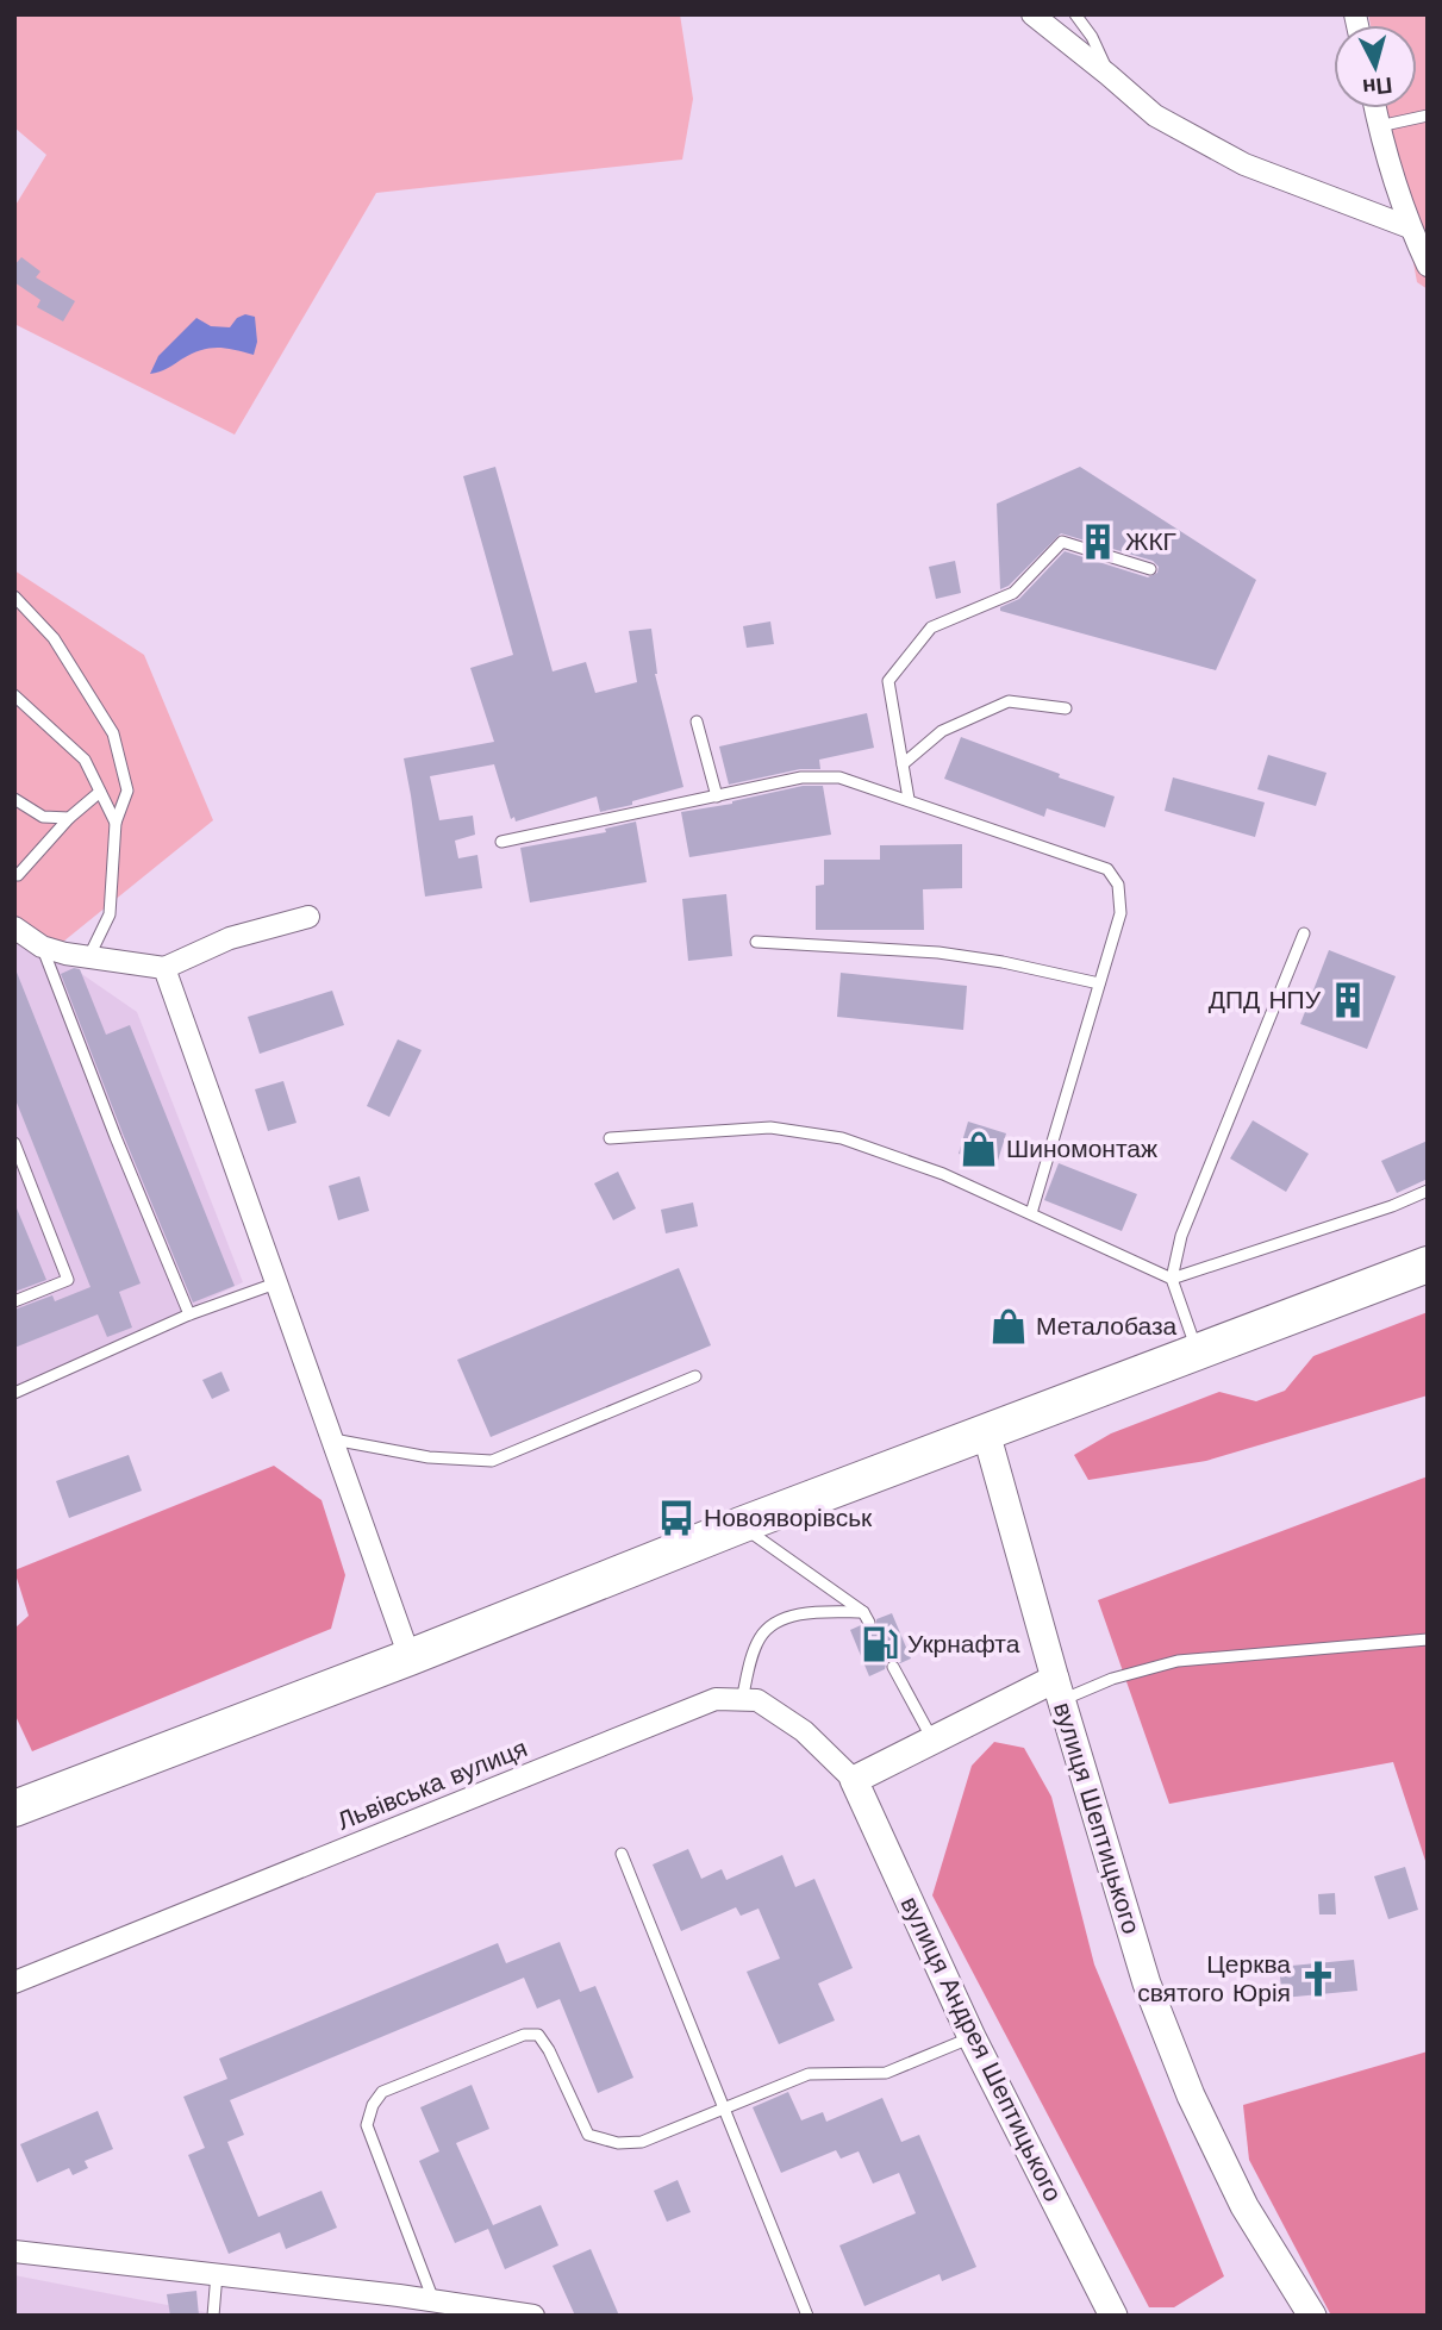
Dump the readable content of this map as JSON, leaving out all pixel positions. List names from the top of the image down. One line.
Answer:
{"streets":{"street":["Львівська вулиця","вулиця Шептицького","вулиця Андрея Шептицького"]},"crossings":[["Львівська вулиця","вулиця Андрея Шептицького"]],"places":{"building":["ЖКГ","ДПД НПУ"],"shop":["Шиномонтаж","Металобаза"],"bus stop":["Новояворівськ"],"fuel station":["Укрнафта"],"church":["Церква святого Юрія"]},"north":"bottom"}
